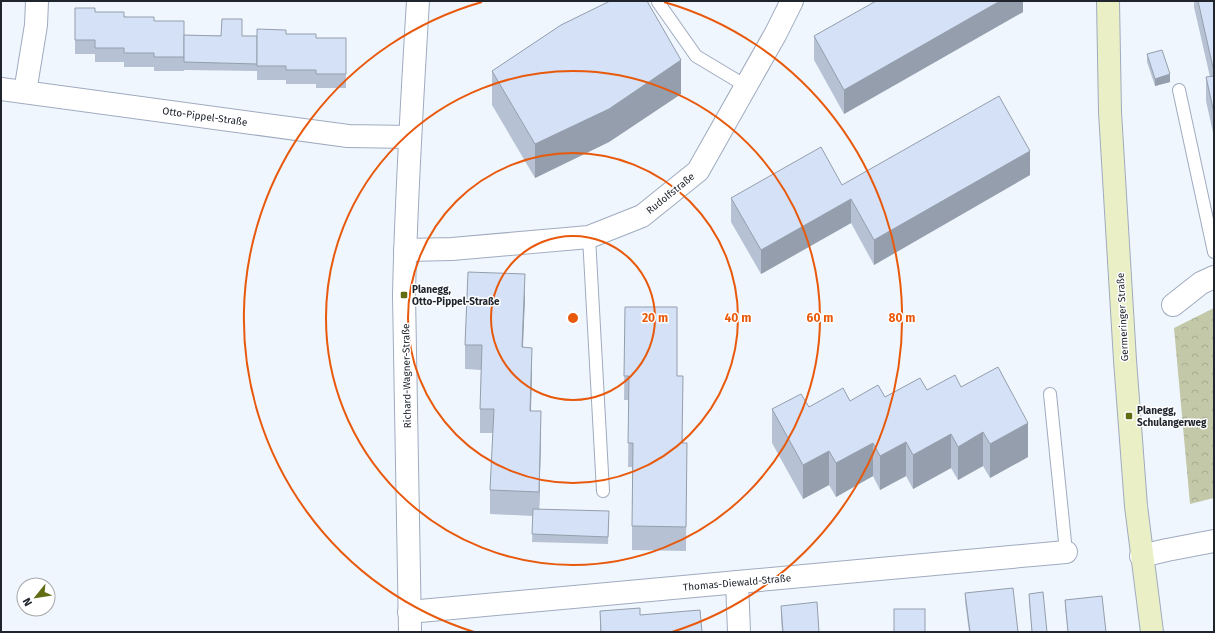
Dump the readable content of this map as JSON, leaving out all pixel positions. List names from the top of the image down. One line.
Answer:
{"streets":{"main road":["Germeringer Straße"],"street":["Otto-Pippel-Straße","Rudolfstraße","Richard-Wagner-Straße","Thomas-Diewald-Straße"]},"crossings":[["Otto-Pippel-Straße","Richard-Wagner-Straße"],["Rudolfstraße","Richard-Wagner-Straße"],["Richard-Wagner-Straße","Thomas-Diewald-Straße"]],"places":{"transit":["Planegg, Otto-Pippel-Straße","Planegg, Schulangerweg"]},"north":"bottom left","rings":["20 m","40 m","60 m","80 m"]}
